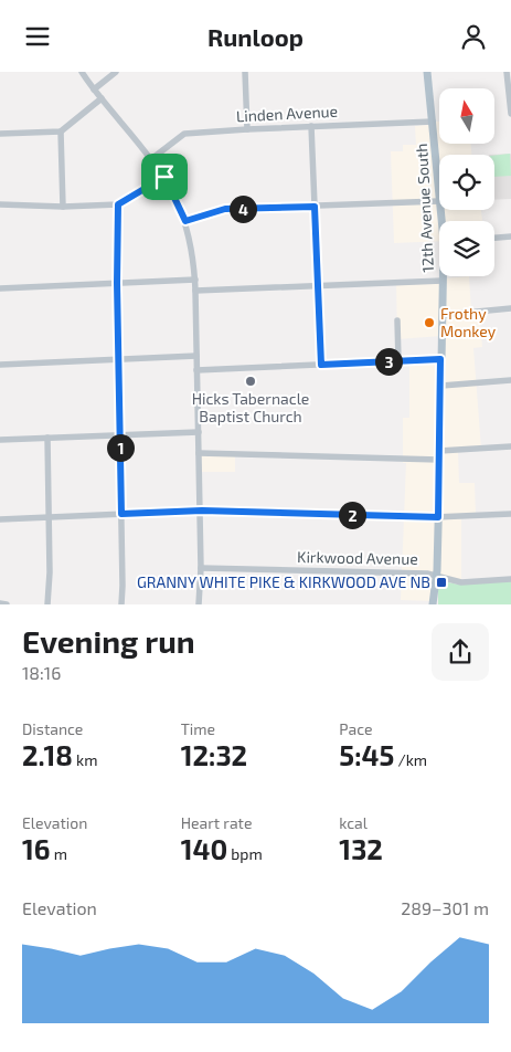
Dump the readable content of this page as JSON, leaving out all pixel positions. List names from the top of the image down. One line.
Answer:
{"streets":{"main road":["12th Avenue South"],"street":["Linden Avenue","Kirkwood Avenue"]},"crossings":[["Linden Avenue","12th Avenue South"],["12th Avenue South","Kirkwood Avenue"]],"places":{"other":["Frothy Monkey","Hicks Tabernacle Baptist Church"],"transit":["GRANNY WHITE PIKE & KIRKWOOD AVE NB"]},"north":"top","page":{"header":"Runloop","pins":["4","3","1","2"],"heading":["Evening run","18:16"],"stats":[["Distance","2.18 km"],["Time","12:32"],["Pace","5:45 /km"],["Elevation","16 m"],["Heart rate","140 bpm"],["kcal","132"]],"chart":["Elevation","289–301 m"]}}
